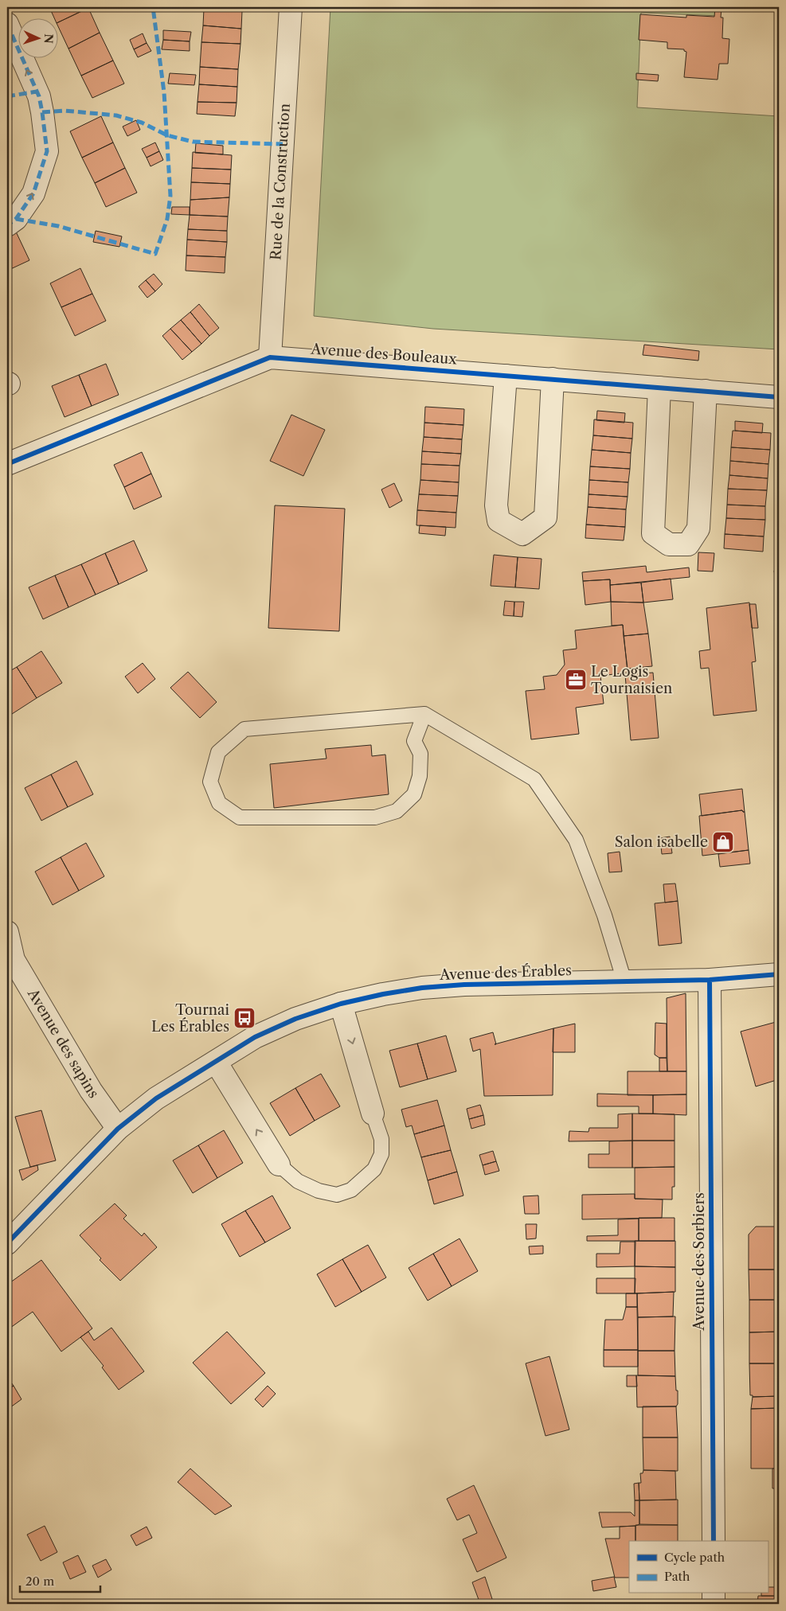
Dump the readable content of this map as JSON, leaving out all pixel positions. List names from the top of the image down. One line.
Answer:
{"streets":{"street":["Rue de la Construction","Avenue des Bouleaux","Avenue des Érables","Avenue des sapins","Avenue des Sorbiers"]},"crossings":[["Rue de la Construction","Avenue des Bouleaux"],["Avenue des Érables","Avenue des sapins"],["Avenue des Érables","Avenue des Sorbiers"]],"places":{"office":["Le Logis Tournaisien"],"shop":["Salon isabelle"],"bus stop":["Tournai Les Érables"]},"legend":["Cycle path","Path"],"scale_bar":"20 m","north":"right"}
